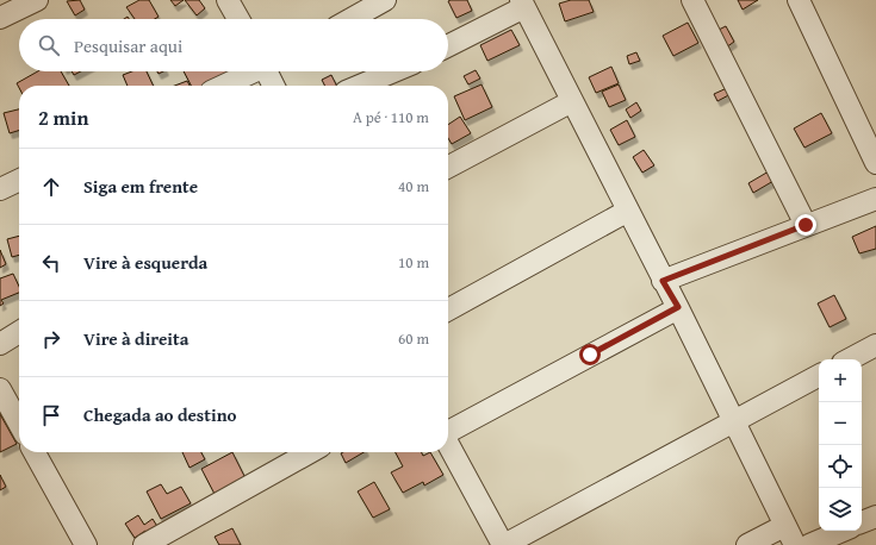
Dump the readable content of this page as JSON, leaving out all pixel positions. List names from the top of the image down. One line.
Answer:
{"page":{"search":"Pesquisar aqui","heading":["2 min","A pé · 110 m"],"list":[["Siga em frente","40 m"],["Vire à esquerda","10 m"],["Vire à direita","60 m"],"Chegada ao destino"],"map_buttons":["+","−"]}}
